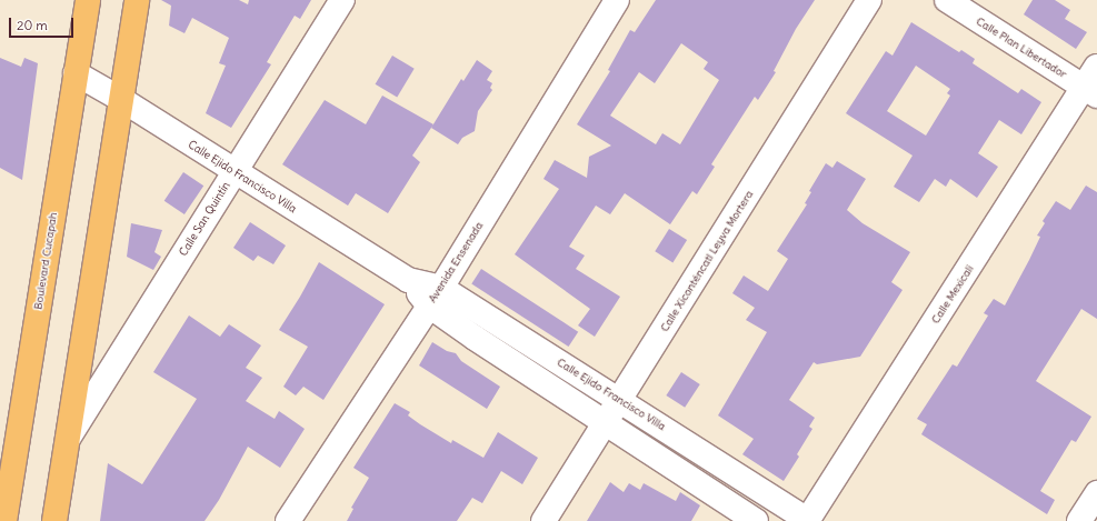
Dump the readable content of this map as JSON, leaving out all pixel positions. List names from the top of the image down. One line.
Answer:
{"streets":{"main road":["Boulevard Cucapah"],"street":["Calle Plan Libertador","Calle Ejido Francisco Villa","Calle San Quintín","Calle Xiconténcatl Leyva Mortera","Avenida Ensenada","Calle Mexicali"]},"crossings":[["Calle Plan Libertador","Calle Mexicali"],["Calle Ejido Francisco Villa","Calle San Quintín"],["Calle Ejido Francisco Villa","Boulevard Cucapah"],["Calle Ejido Francisco Villa","Calle Xiconténcatl Leyva Mortera"],["Calle Ejido Francisco Villa","Avenida Ensenada"],["Calle Ejido Francisco Villa","Calle Mexicali"]],"scale_bar":"20 m"}
